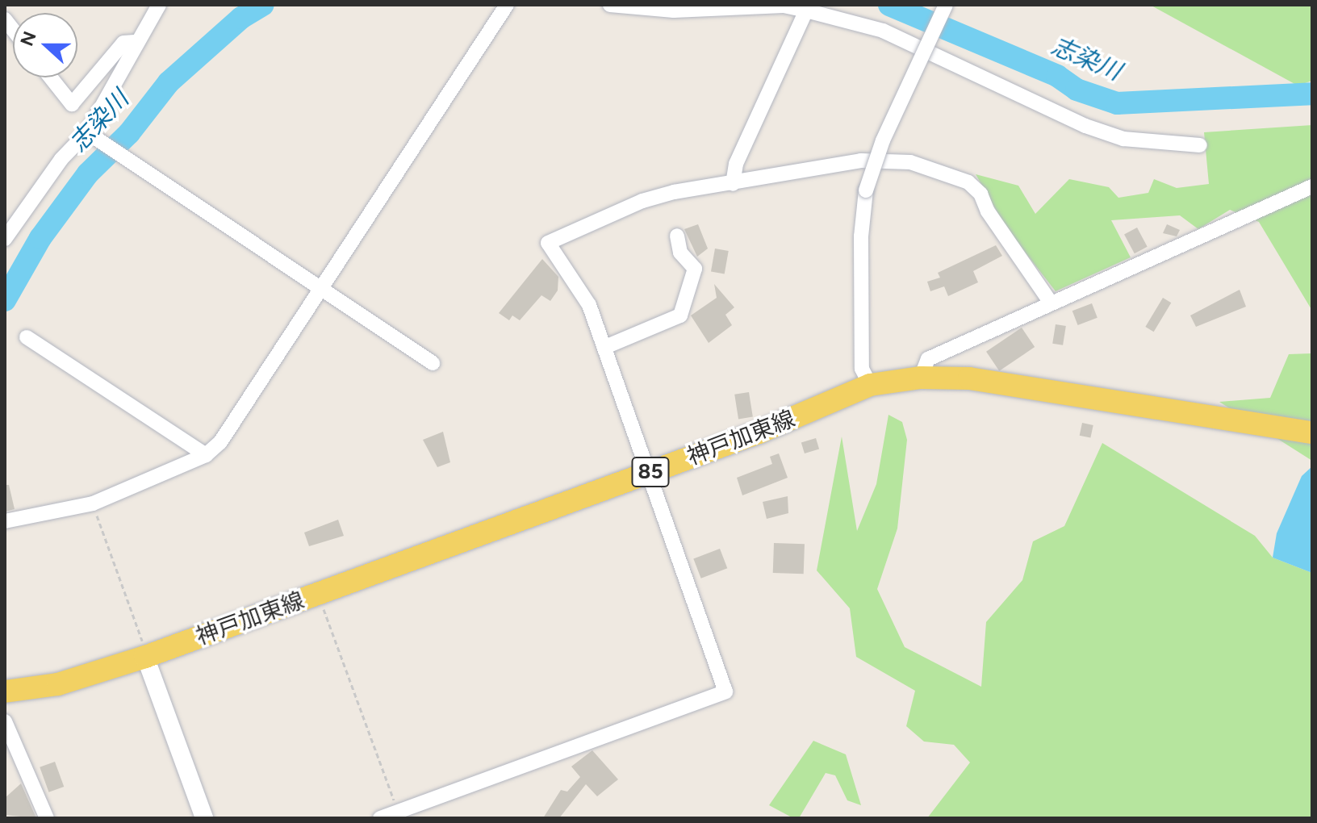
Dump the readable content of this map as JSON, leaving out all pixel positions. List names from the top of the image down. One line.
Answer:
{"streets":{"main road":["神戸加東線","85"]},"water":["志染川"],"north":"left"}
